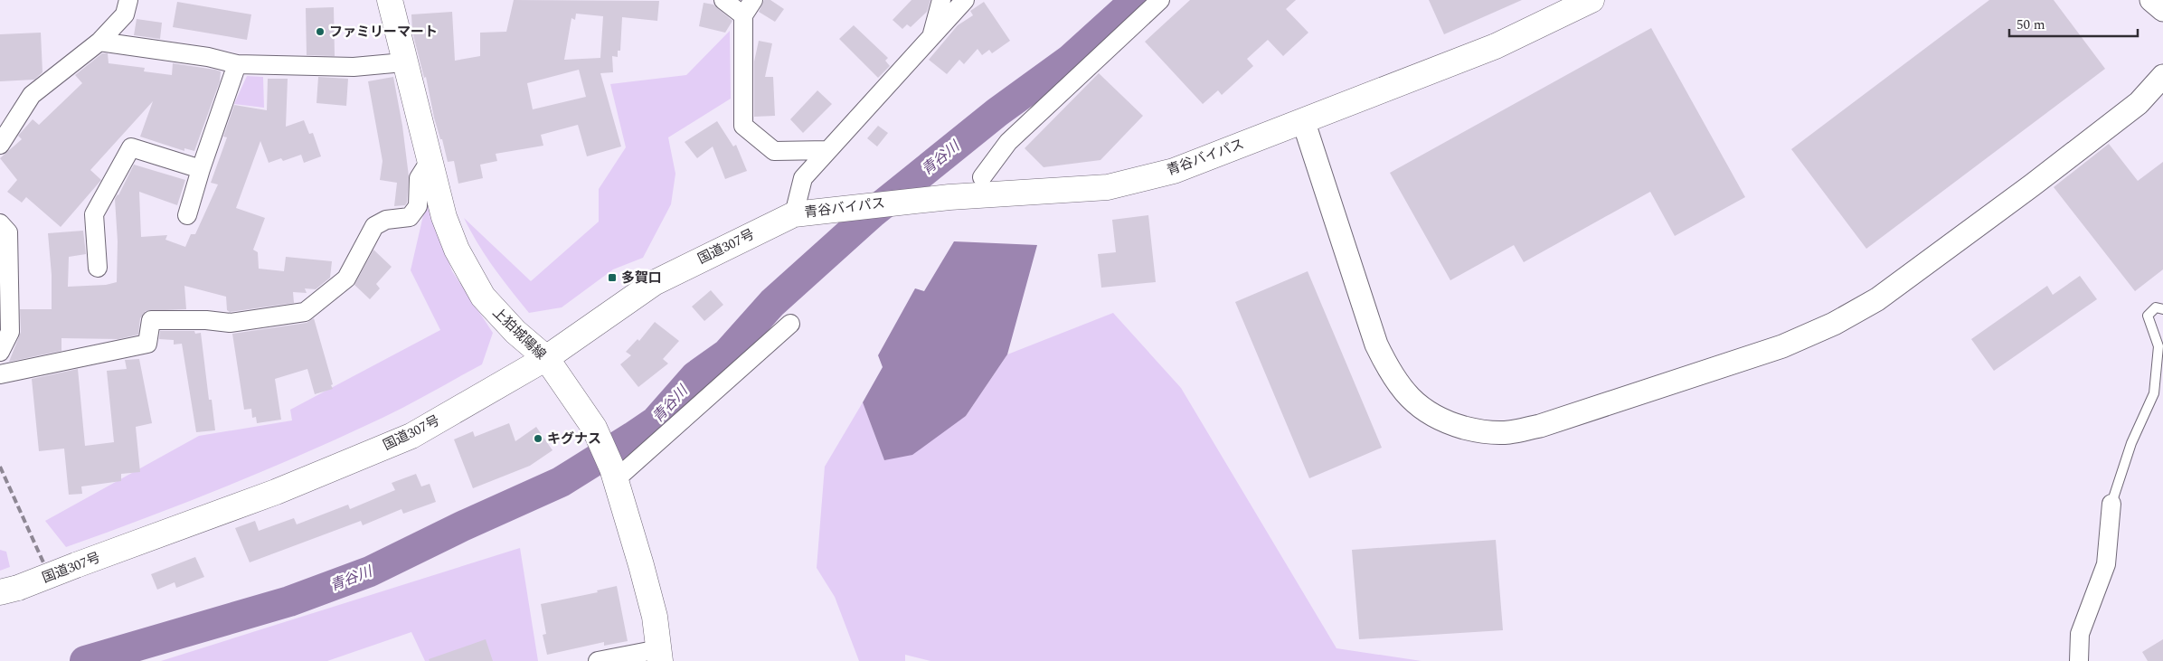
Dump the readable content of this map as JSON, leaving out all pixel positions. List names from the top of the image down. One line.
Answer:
{"streets":{"main road":["青谷バイパス","国道307号","上狛城陽線"]},"crossings":[["青谷バイパス","国道307号"],["国道307号","上狛城陽線"]],"water":["青谷川"],"places":{"other":["ファミリーマート","キグナス"],"transit":["多賀口"]},"scale_bar":"50 m"}
